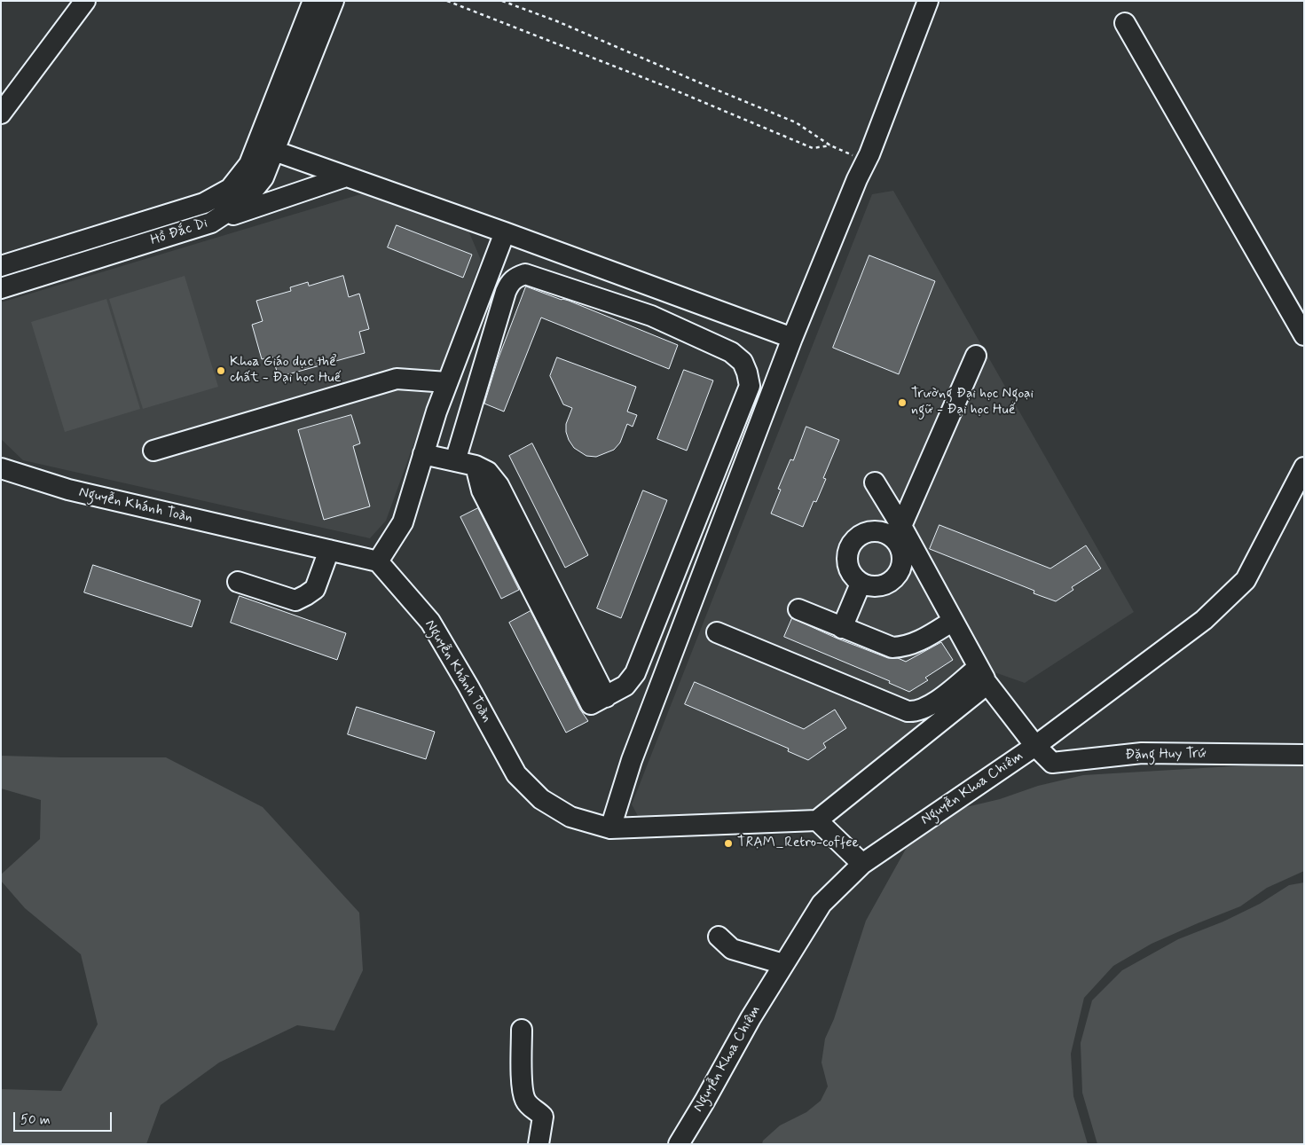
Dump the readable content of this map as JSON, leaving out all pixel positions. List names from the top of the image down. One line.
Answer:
{"streets":{"street":["Hồ Đắc Di","Nguyễn Khánh Toàn","Đặng Huy Trứ","Nguyễn Khoa Chiêm"]},"crossings":[["Đặng Huy Trứ","Nguyễn Khoa Chiêm"]],"places":["Khoa Giáo dục thể chất - Đại học Huế","Trường Đại học Ngoại ngữ - Đại học Huế","TRẠM_Retro-coffee"],"scale_bar":"50 m"}
